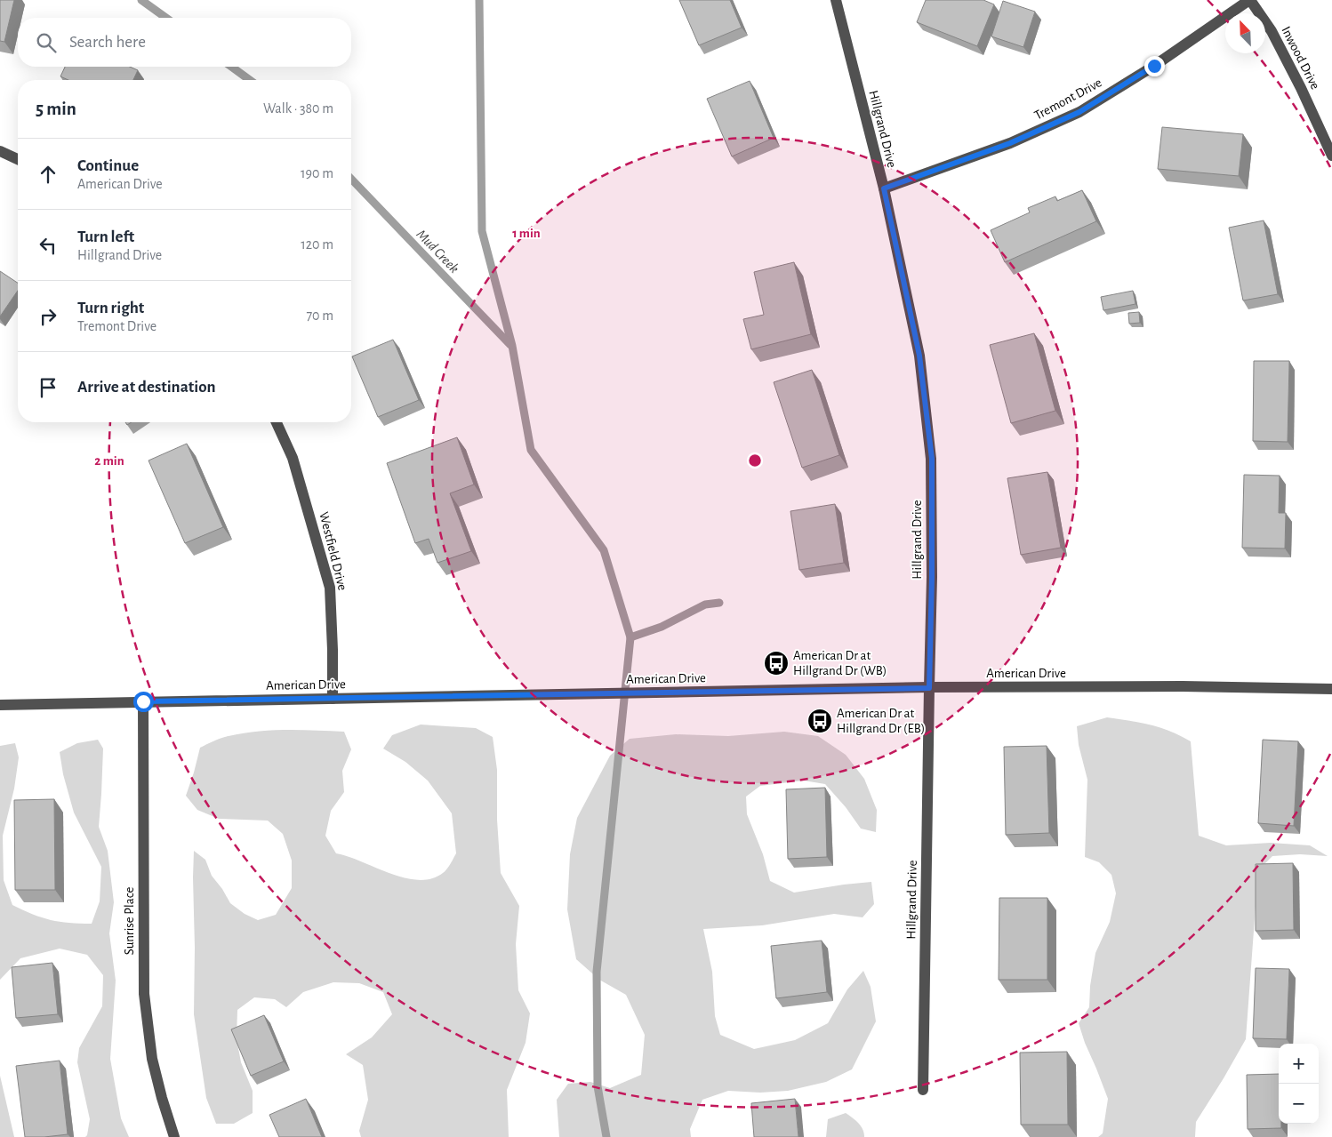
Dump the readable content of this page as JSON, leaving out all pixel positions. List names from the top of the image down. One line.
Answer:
{"streets":{"street":["Inwood Drive","Tremont Drive","Hillgrand Drive","Westfield Drive","American Drive","Sunrise Place"]},"crossings":[["Inwood Drive","Tremont Drive"],["Tremont Drive","Hillgrand Drive"],["Hillgrand Drive","American Drive"],["Westfield Drive","American Drive"],["American Drive","Sunrise Place"]],"water":["Mud Creek"],"places":{"bus stop":["American Dr at Hillgrand Dr (WB)","American Dr at Hillgrand Dr (EB)"]},"north":"top left","page":{"search":"Search here","heading":["5 min","Walk · 380 m"],"list":[["Continue","American Drive","190 m"],["Turn left","Hillgrand Drive","120 m"],["Turn right","Tremont Drive","70 m"],"Arrive at destination"],"map_buttons":["+","−"]},"rings":["1 min","2 min"]}
